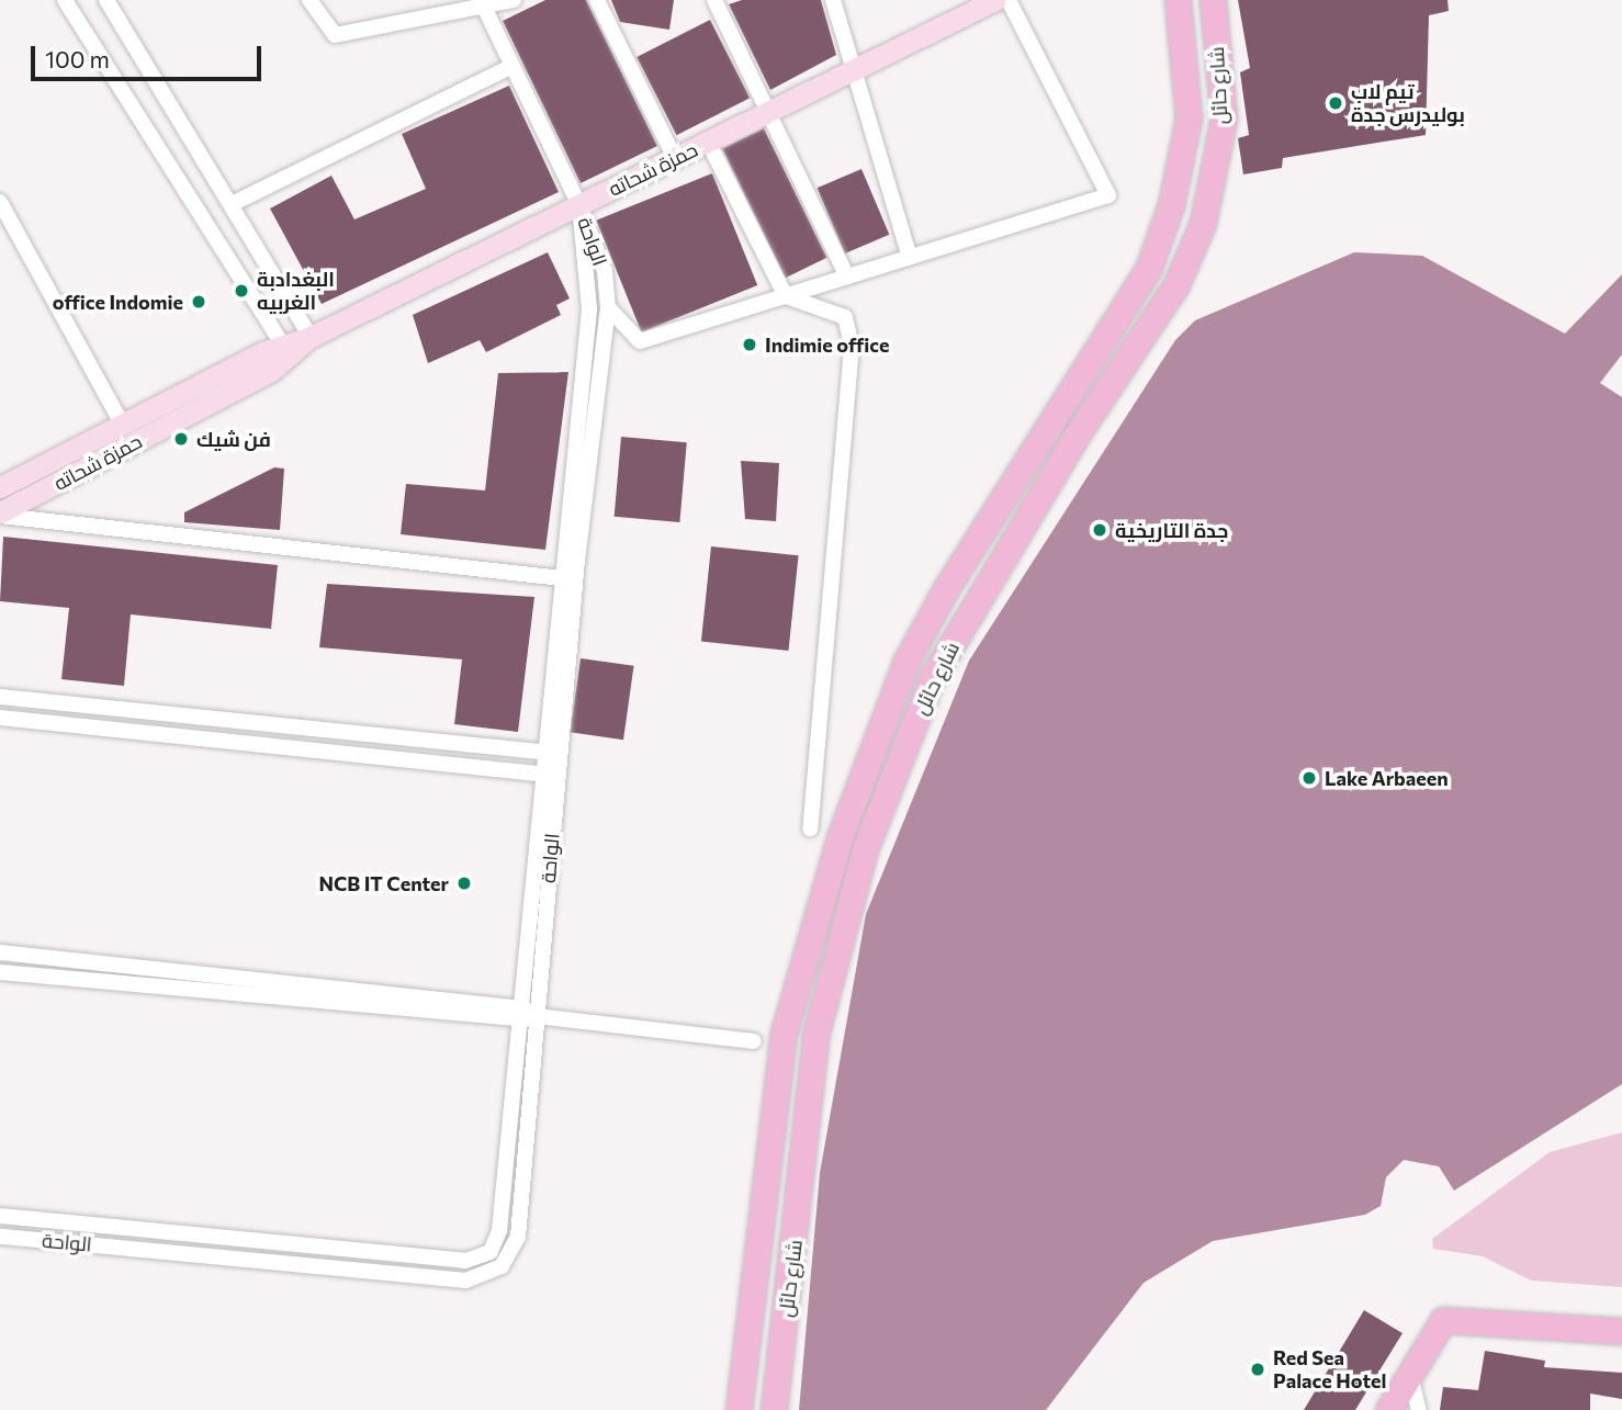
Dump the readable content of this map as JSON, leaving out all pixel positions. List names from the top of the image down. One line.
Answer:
{"streets":{"main road":["شارع حائل","حمزة شحاته"],"street":["الواحة"]},"crossings":[["حمزة شحاته","الواحة"]],"places":["تيم لاب بوليدرس جدة","البغدادبة الغربيه","office Indomie","Indimie office","فن شيك","جدة التاريخية","Lake Arbaeen","NCB IT Center","Red Sea Palace Hotel"],"scale_bar":"100 m"}
